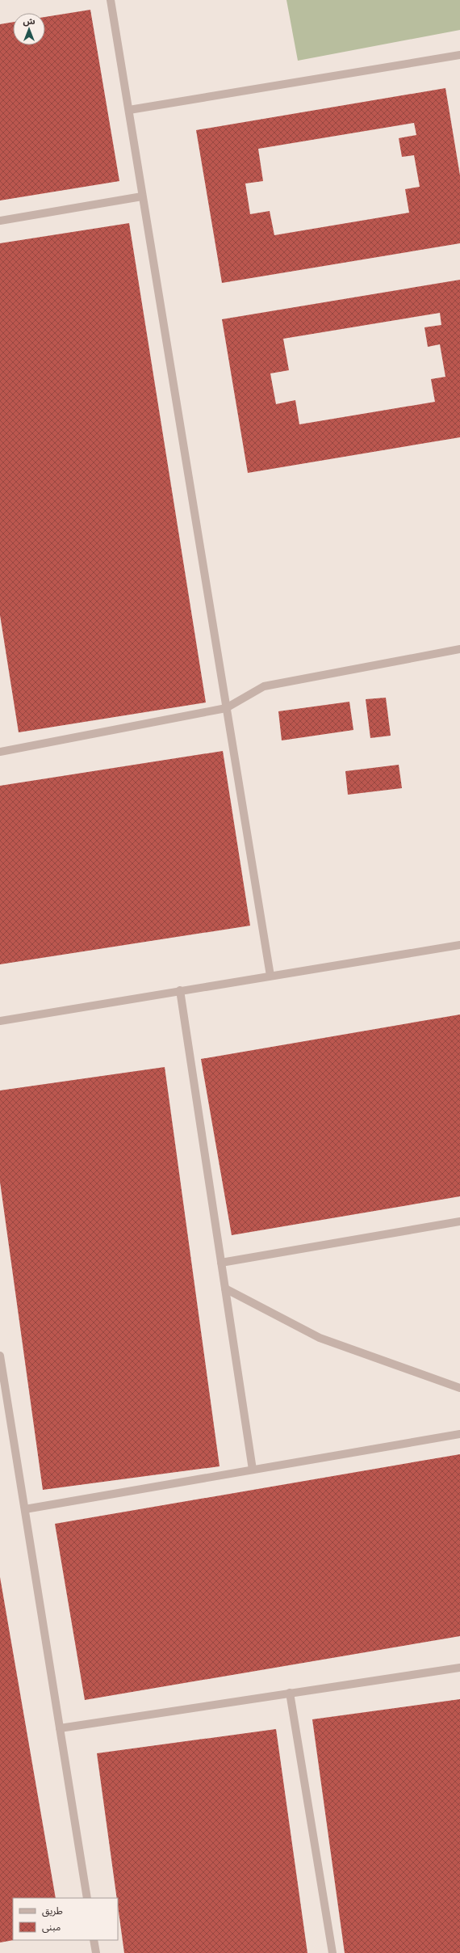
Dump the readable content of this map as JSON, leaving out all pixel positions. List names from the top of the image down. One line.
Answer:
{"legend":["طريق","مبنى"],"north":"top"}
